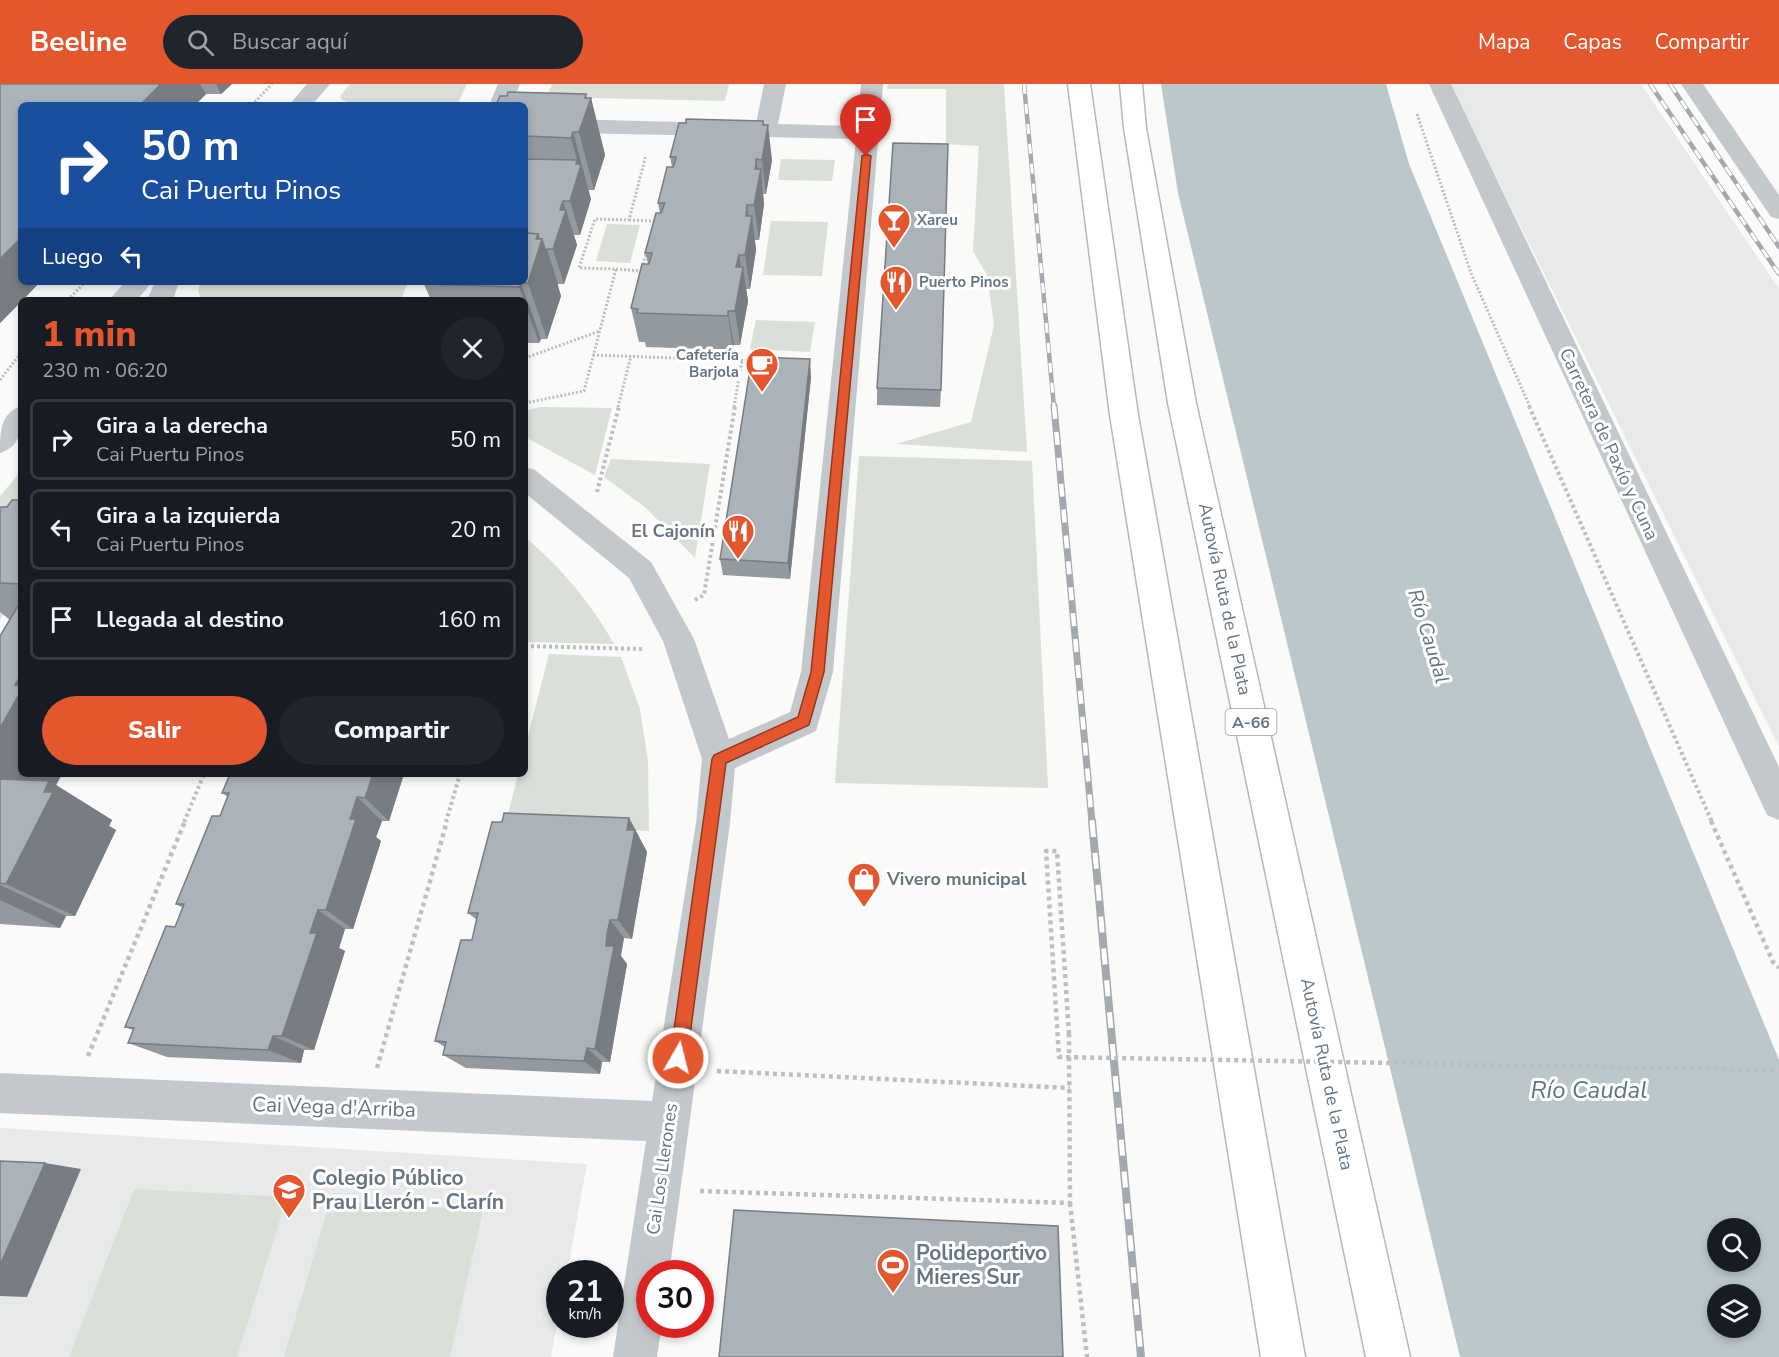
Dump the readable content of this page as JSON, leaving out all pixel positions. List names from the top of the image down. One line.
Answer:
{"streets":{"highway":["Autovía Ruta de la Plata","A-66"],"street":["Carretera de Paxío y Cuna","Cai Vega d'Arriba","Cai Los Llerones"]},"crossings":[["Cai Vega d'Arriba","Cai Los Llerones"]],"water":["Río Caudal"],"places":{"bar":["Xareu"],"restaurant":["Puerto Pinos","El Cajonín"],"cafe":["Cafetería Barjola"],"shop":["Vivero municipal"],"school or university":["Colegio Público Prau Llerón - Clarín"],"sports":["Polideportivo Mieres Sur"]},"page":{"header":"Beeline","search":"Buscar aquí","nav":["Mapa","Capas","Compartir"],"turn":["50 m","Cai Puertu Pinos"],"then":"Luego","heading":["1 min","230 m · 06:20"],"list":[{"name":"Gira a la derecha","note":"Cai Puertu Pinos","value":"50 m"},{"name":"Gira a la izquierda","note":"Cai Puertu Pinos","value":"20 m"},{"name":"Llegada al destino","value":"160 m"}],"buttons":["Salir","Compartir"],"speed":"21 km/h","limit":"30"}}
